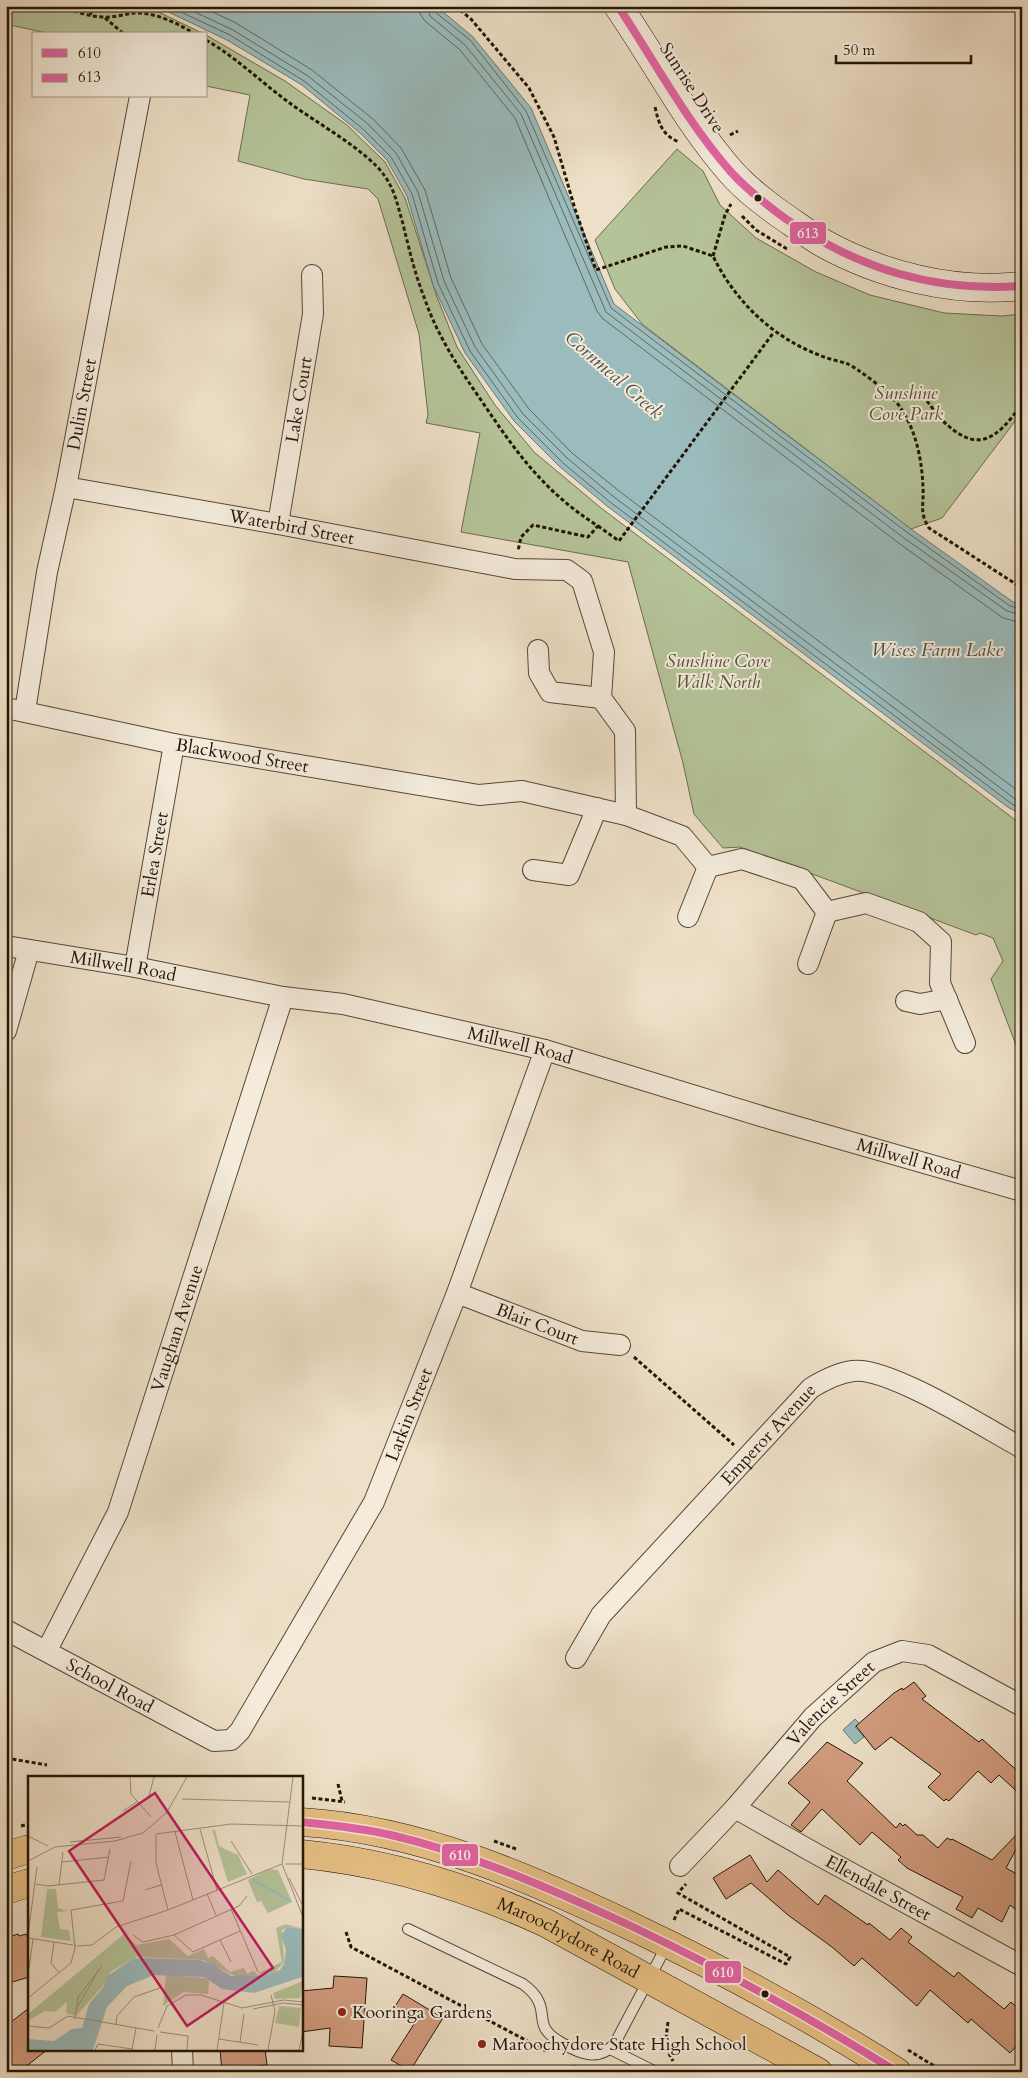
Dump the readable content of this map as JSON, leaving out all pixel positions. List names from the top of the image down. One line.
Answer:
{"streets":{"main road":["Maroochydore Road"],"street":["Sunrise Drive","Lake Court","Dulin Street","Waterbird Street","Blackwood Street","Erlea Street","Millwell Road","Blair Court","Vaughan Avenue","Larkin Street","Emperor Avenue","School Road","Valencie Street","Ellendale Street"]},"crossings":[["Lake Court","Waterbird Street"],["Dulin Street","Waterbird Street"],["Dulin Street","Blackwood Street"],["Blackwood Street","Erlea Street"],["Erlea Street","Millwell Road"],["Millwell Road","Vaughan Avenue"],["Millwell Road","Larkin Street"],["Blair Court","Larkin Street"],["Vaughan Avenue","School Road"],["Larkin Street","School Road"],["Valencie Street","Ellendale Street"]],"water":["Cornmeal Creek","Wises Farm Lake"],"parks":["Sunshine Cove Park","Sunshine Cove Walk North"],"places":["Kooringa Gardens","Maroochydore State High School"],"lines":["transit line 613","transit line 610"],"legend":["610","613"],"scale_bar":"50 m"}
